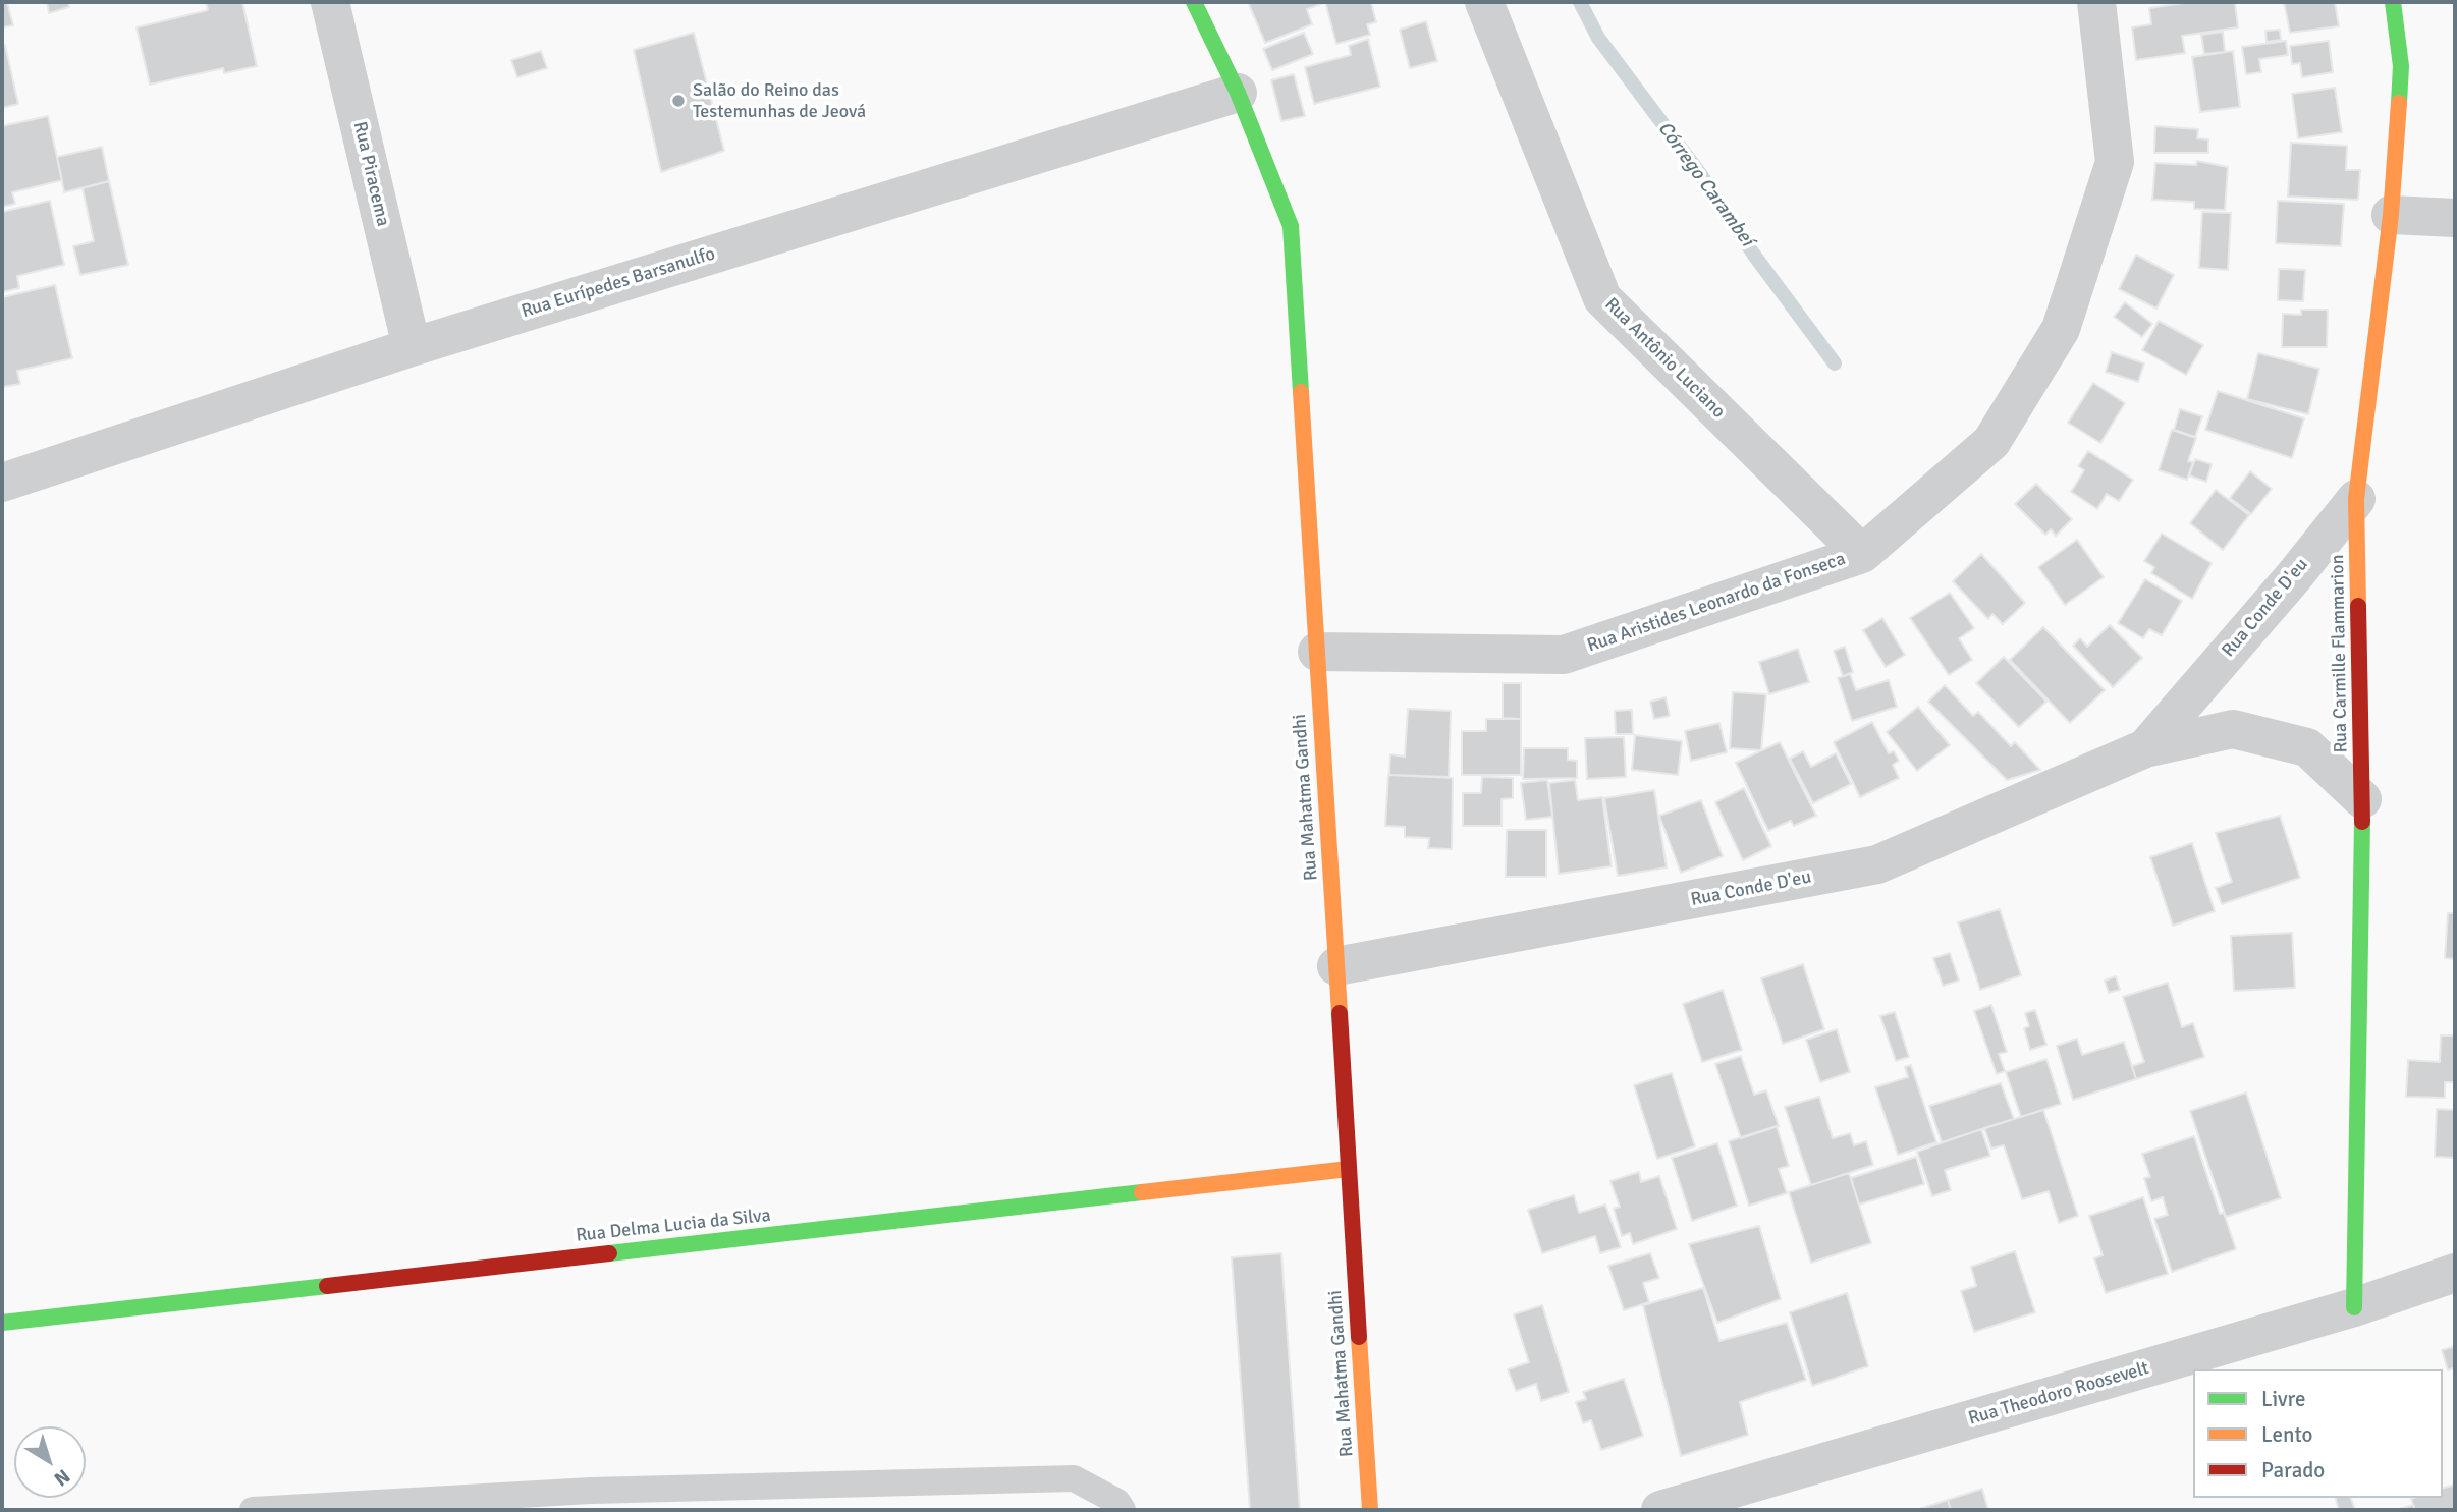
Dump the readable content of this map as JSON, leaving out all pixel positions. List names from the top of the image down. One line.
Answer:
{"streets":{"street":["Rua Piracema","Rua Eurípedes Barsanulfo","Rua Antônio Luciano","Rua Aristides Leonardo da Fonseca","Rua Conde D'eu","Rua Carmille Flammarion","Rua Mahatma Gandhi","Rua Delma Lucia da Silva","Rua Theodoro Roosevelt"]},"crossings":[["Rua Piracema","Rua Eurípedes Barsanulfo"],["Rua Eurípedes Barsanulfo","Rua Mahatma Gandhi"],["Rua Antônio Luciano","Rua Aristides Leonardo da Fonseca"],["Rua Aristides Leonardo da Fonseca","Rua Mahatma Gandhi"],["Rua Conde D'eu","Rua Carmille Flammarion"],["Rua Conde D'eu","Rua Mahatma Gandhi"],["Rua Carmille Flammarion","Rua Theodoro Roosevelt"],["Rua Mahatma Gandhi","Rua Delma Lucia da Silva"]],"water":["Córrego Carambeí"],"places":["Salão do Reino das Testemunhas de Jeová"],"legend":["Livre","Lento","Parado"],"north":"bottom right"}
